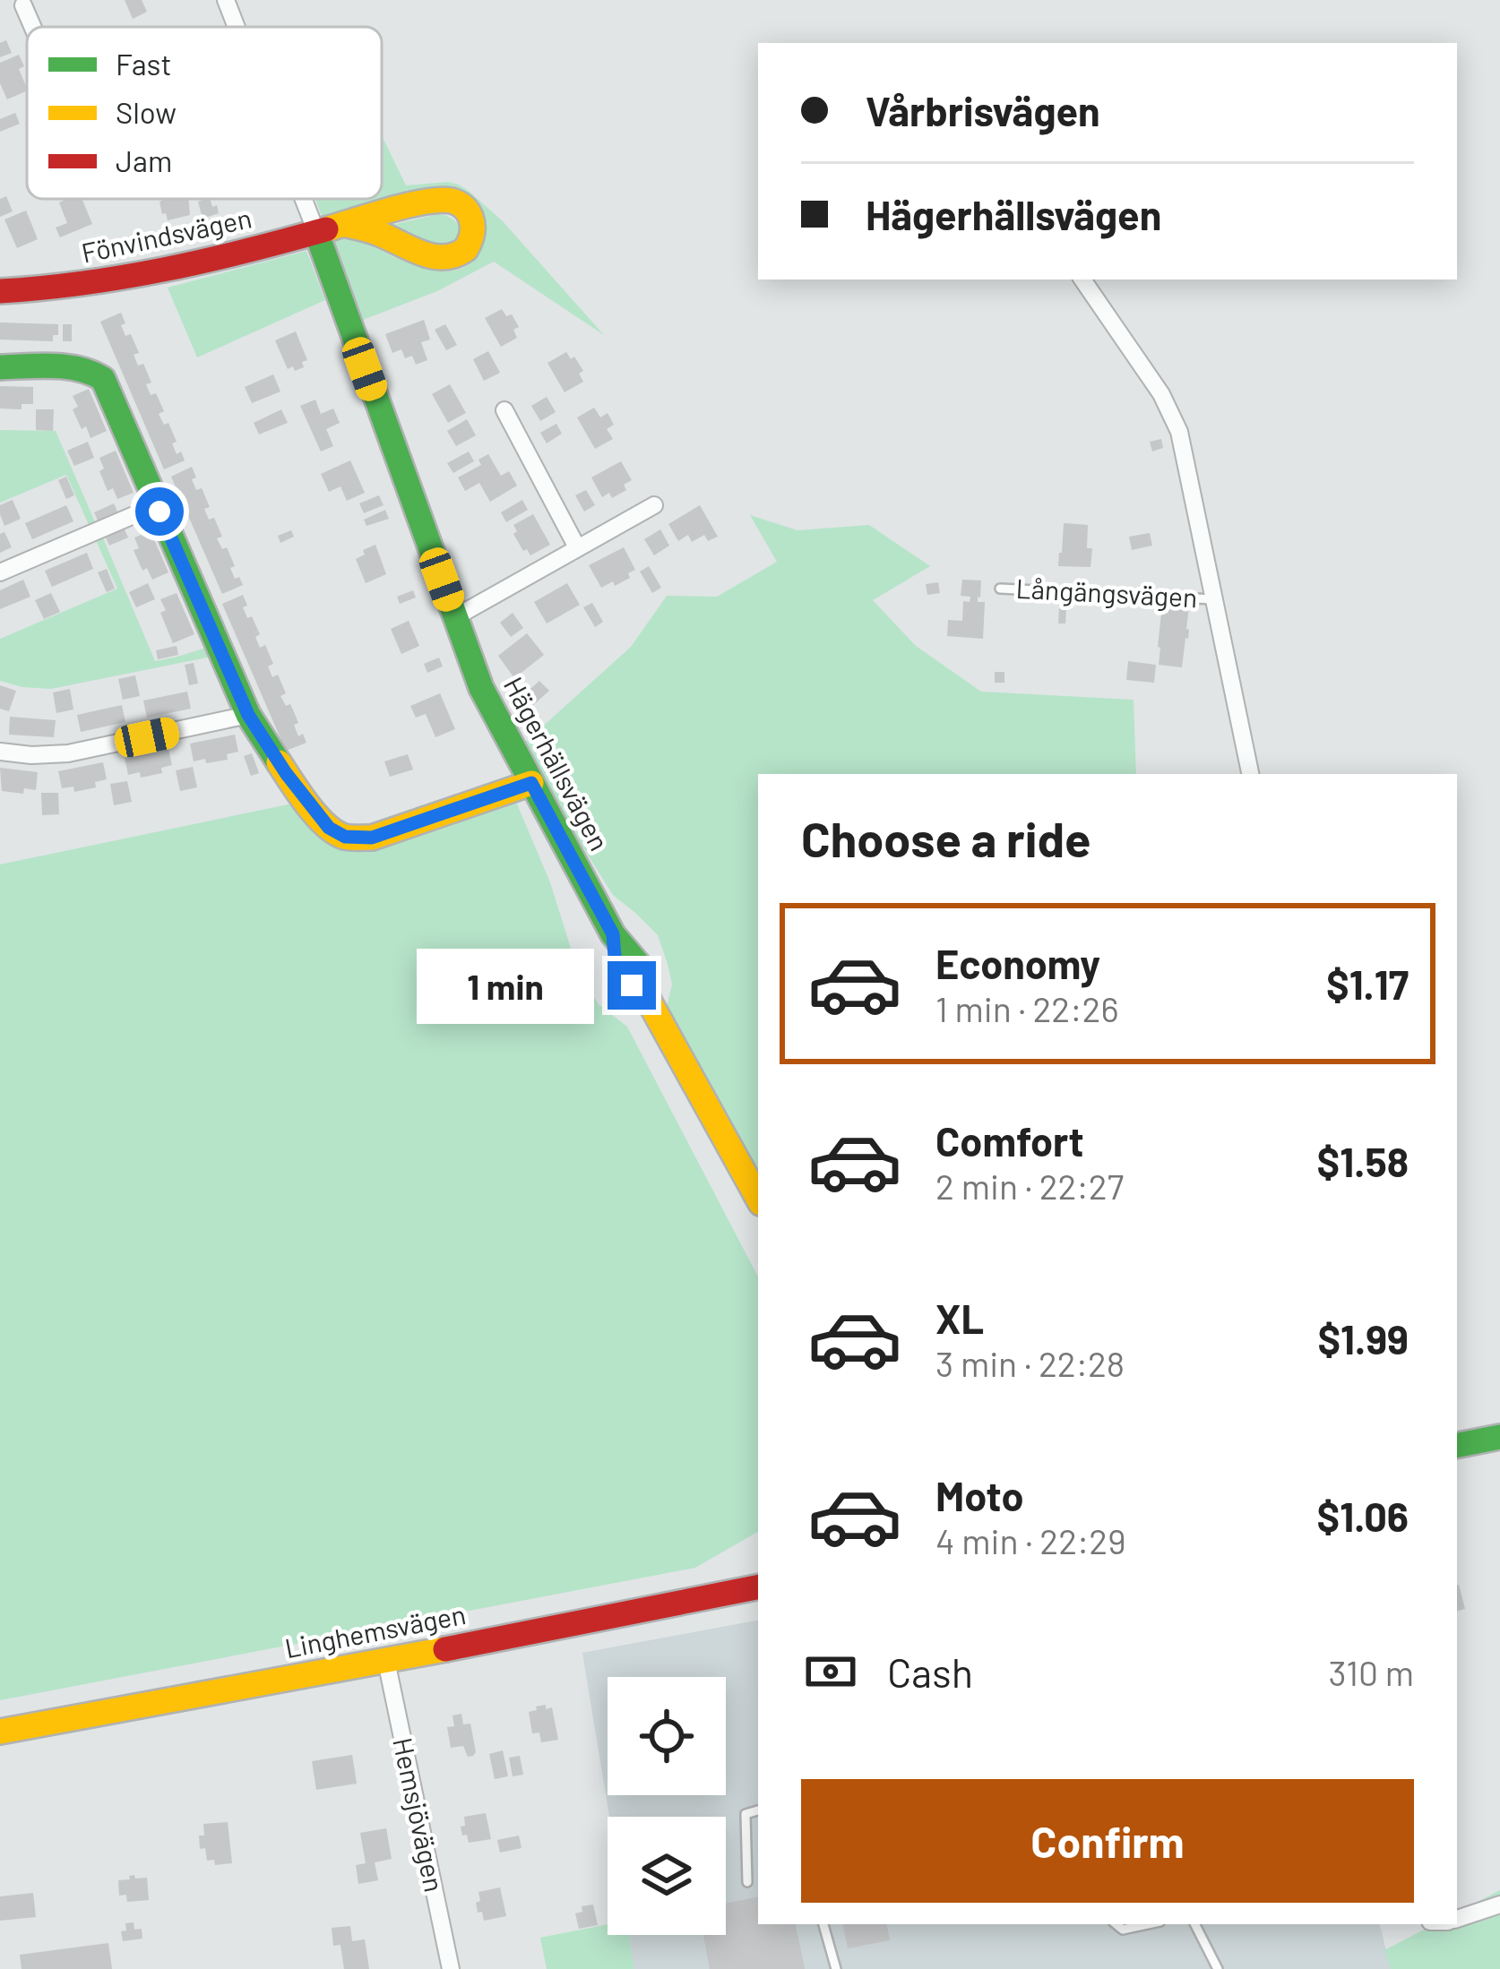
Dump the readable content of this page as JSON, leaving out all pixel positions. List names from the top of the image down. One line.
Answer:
{"streets":{"street":["Fönvindsvägen","Långängsvägen","Hägerhällsvägen","Linghemsvägen","Hemsjövägen"]},"crossings":[["Fönvindsvägen","Hägerhällsvägen"],["Linghemsvägen","Hemsjövägen"]],"legend":["Fast","Slow","Jam"],"page":{"banner":["Vårbrisvägen","Hägerhällsvägen"],"heading":"Choose a ride","list":[{"name":"Economy","note":"1 min · 22:26","value":"$1.17"},{"name":"Comfort","note":"2 min · 22:27","value":"$1.58"},{"name":"XL","note":"3 min · 22:28","value":"$1.99"},{"name":"Moto","note":"4 min · 22:29","value":"$1.06"}],"bubble":"1 min","pay":["Cash","310 m"],"buttons":"Confirm"}}
